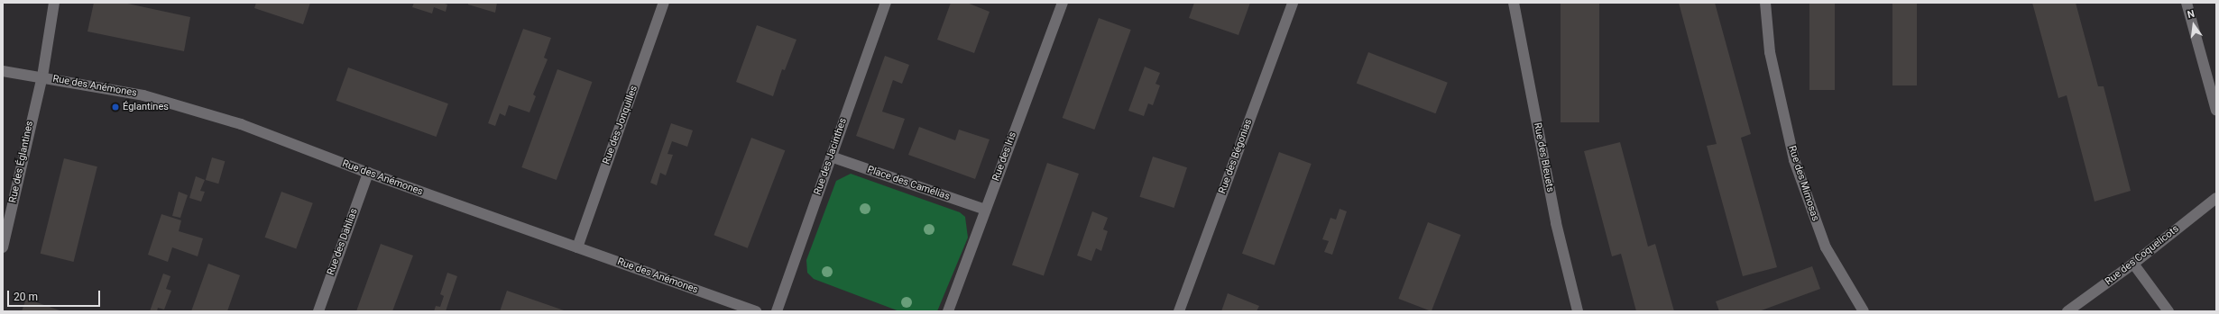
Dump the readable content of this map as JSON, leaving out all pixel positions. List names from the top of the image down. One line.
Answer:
{"streets":{"street":["Rue des Anémones","Rue des Jonquilles","Rue des Jacinthes","Rue des Iris","Rue des Bégonias","Rue des Bleuets","Rue des Églantines","Place des Camélias","Rue des Mimosas","Rue des Dahlias","Rue des Coquelicots"]},"crossings":[["Rue des Anémones","Rue des Jonquilles"],["Rue des Anémones","Rue des Églantines"],["Rue des Anémones","Rue des Dahlias"],["Rue des Jacinthes","Place des Camélias"],["Rue des Iris","Place des Camélias"]],"places":["Églantines"],"scale_bar":"20 m","north":"top"}
